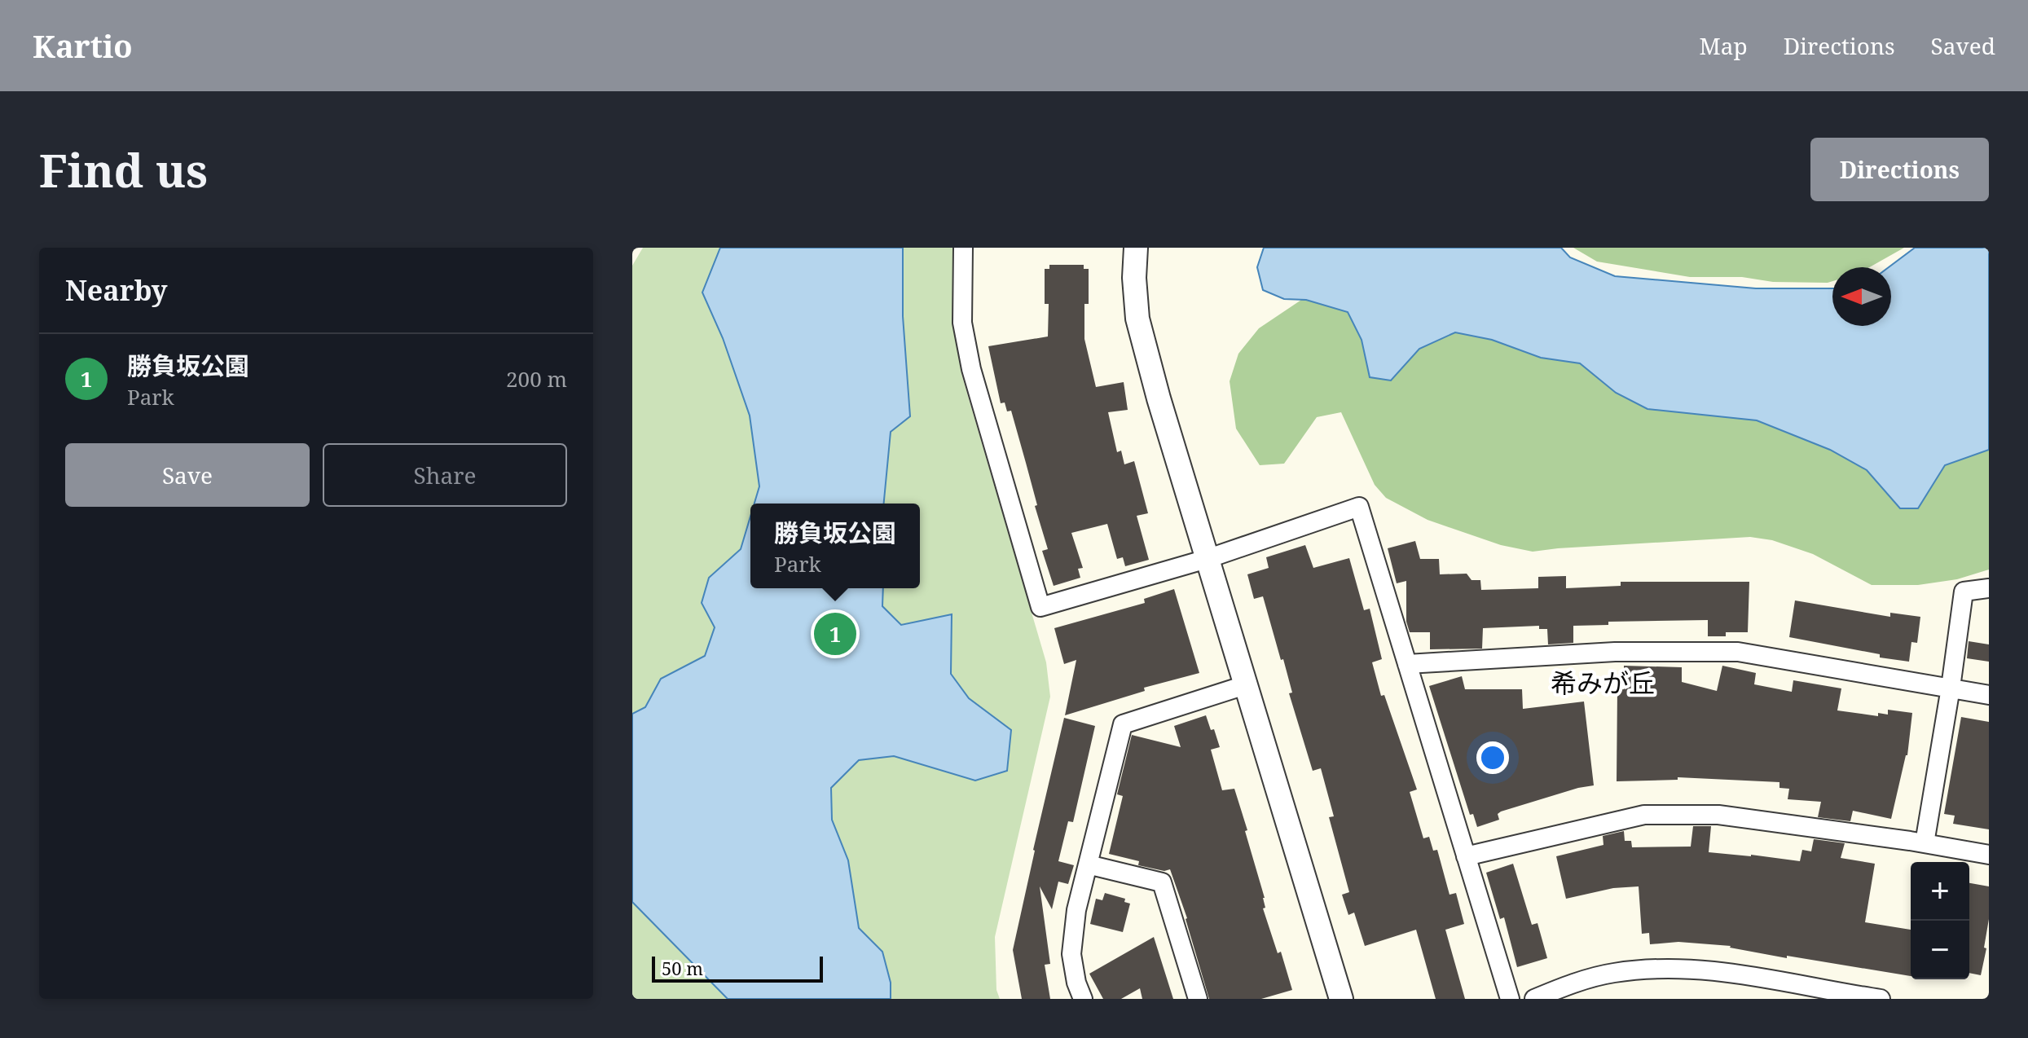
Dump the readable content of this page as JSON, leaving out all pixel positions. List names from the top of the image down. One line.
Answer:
{"districts":["希みが丘"],"scale_bar":"50 m","north":"left","page":{"header":"Kartio","nav":["Map","Directions","Saved"],"buttons":["Directions",["Save","Share"]],"title":"Find us","heading":"Nearby","list":[{"mark":"1","name":"勝負坂公園","note":"Park","value":"200 m"}],"popup":["勝負坂公園","Park"],"pins":"1","map_buttons":["+","−"],"scale":"50 m"}}
